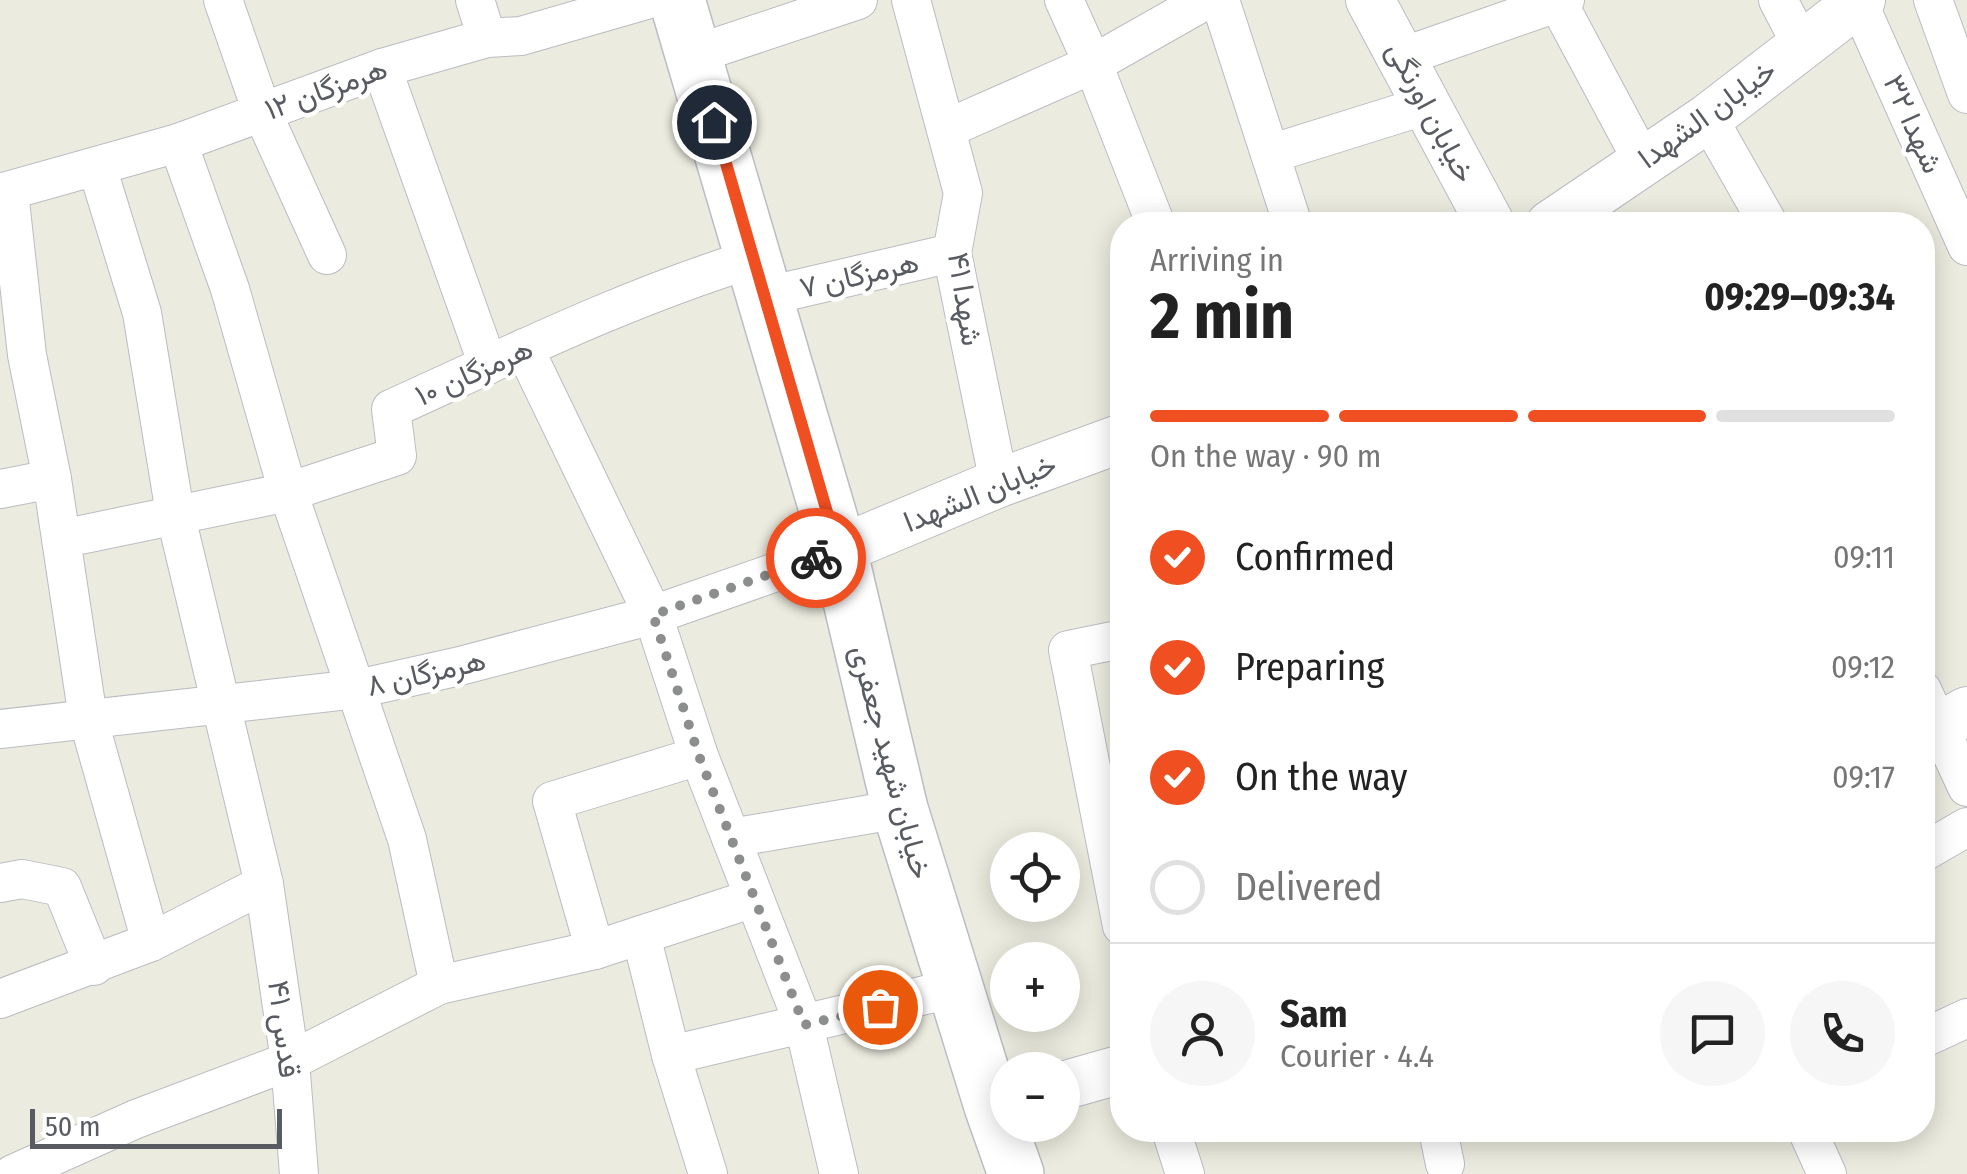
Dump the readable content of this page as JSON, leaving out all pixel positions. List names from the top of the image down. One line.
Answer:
{"streets":{"main road":["خیابان شهید جعفری"],"street":["هرمزگان ۱۲","خیابان اورنگی","خیابان الشهدا","شهدا ۳۲","هرمزگان ۷","شهدا ۴۱","هرمزگان ۱۰","هرمزگان ۸","قدس ۴۱"]},"crossings":[["هرمزگان ۱۲","قدس ۴۱"],["خیابان الشهدا","شهدا ۳۲"],["خیابان الشهدا","شهدا ۴۱"],["خیابان الشهدا","هرمزگان ۸"],["خیابان الشهدا","خیابان شهید جعفری"],["هرمزگان ۷","شهدا ۴۱"],["هرمزگان ۷","هرمزگان ۱۰"],["هرمزگان ۷","خیابان شهید جعفری"],["هرمزگان ۱۰","خیابان شهید جعفری"],["هرمزگان ۱۰","قدس ۴۱"],["هرمزگان ۸","خیابان شهید جعفری"],["هرمزگان ۸","قدس ۴۱"]],"scale_bar":"50 m","page":{"heading":["2 min","Arriving in","09:29–09:34"],"panel":["Sam","Courier · 4.4"],"bar":"On the way · 90 m","list":[["Confirmed","09:11"],["Preparing","09:12"],["On the way","09:17"],"Delivered"],"map_buttons":["+","−"],"scale":"50 m"}}
